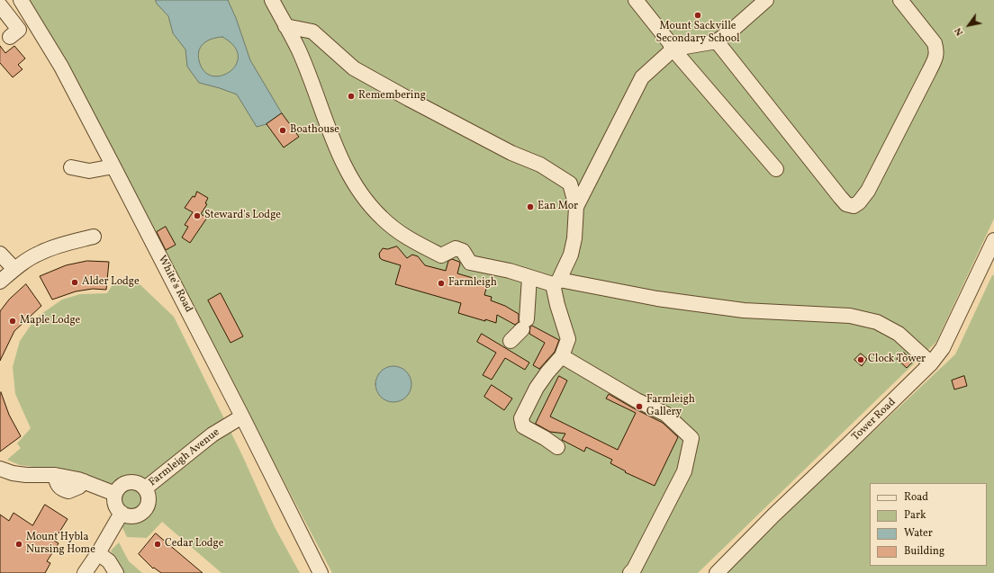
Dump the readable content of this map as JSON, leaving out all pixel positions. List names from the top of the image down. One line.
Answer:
{"streets":{"street":["White's Road","Tower Road","Farmleigh Avenue"]},"crossings":[["White's Road","Farmleigh Avenue"]],"places":["Mount Sackville Secondary School","Remembering","Boathouse","Ean Mor","Steward's Lodge","Alder Lodge","Farmleigh","Maple Lodge","Clock Tower","Farmleigh Gallery","Mount Hybla Nursing Home","Cedar Lodge"],"legend":["Road","Park","Water","Building"],"north":"bottom left"}
